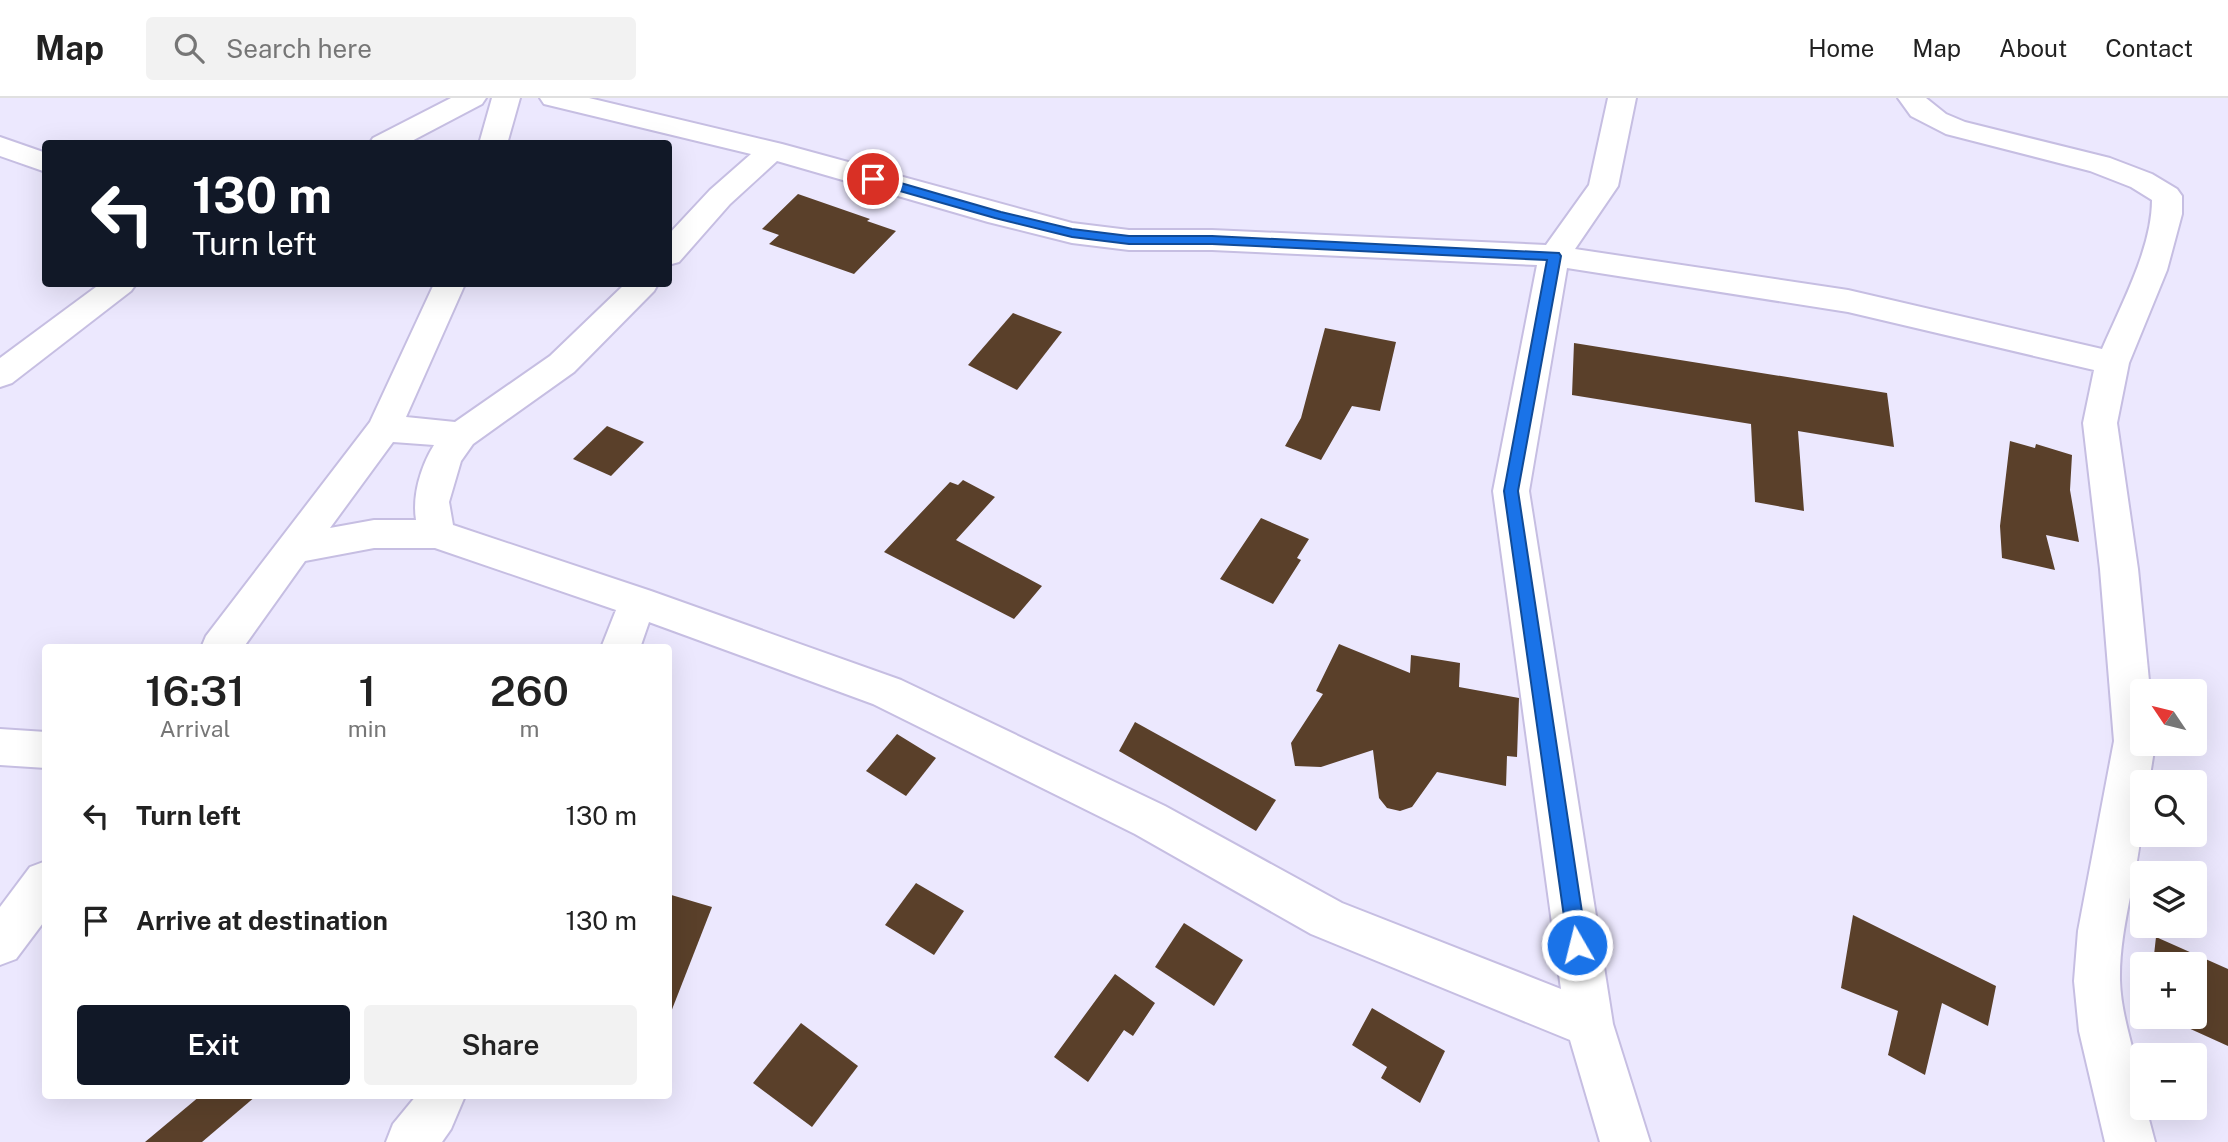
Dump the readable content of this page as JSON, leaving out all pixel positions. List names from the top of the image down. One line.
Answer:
{"north":"top left","page":{"header":"Map","search":"Search here","nav":["Home","Map","About","Contact"],"turn":["130 m","Turn left"],"eta":["16:31","Arrival","1","min","260","m"],"map_buttons":["+","−"],"list":[{"name":"Turn left","value":"130 m"},{"name":"Arrive at destination","value":"130 m"}],"buttons":["Exit","Share"]}}
